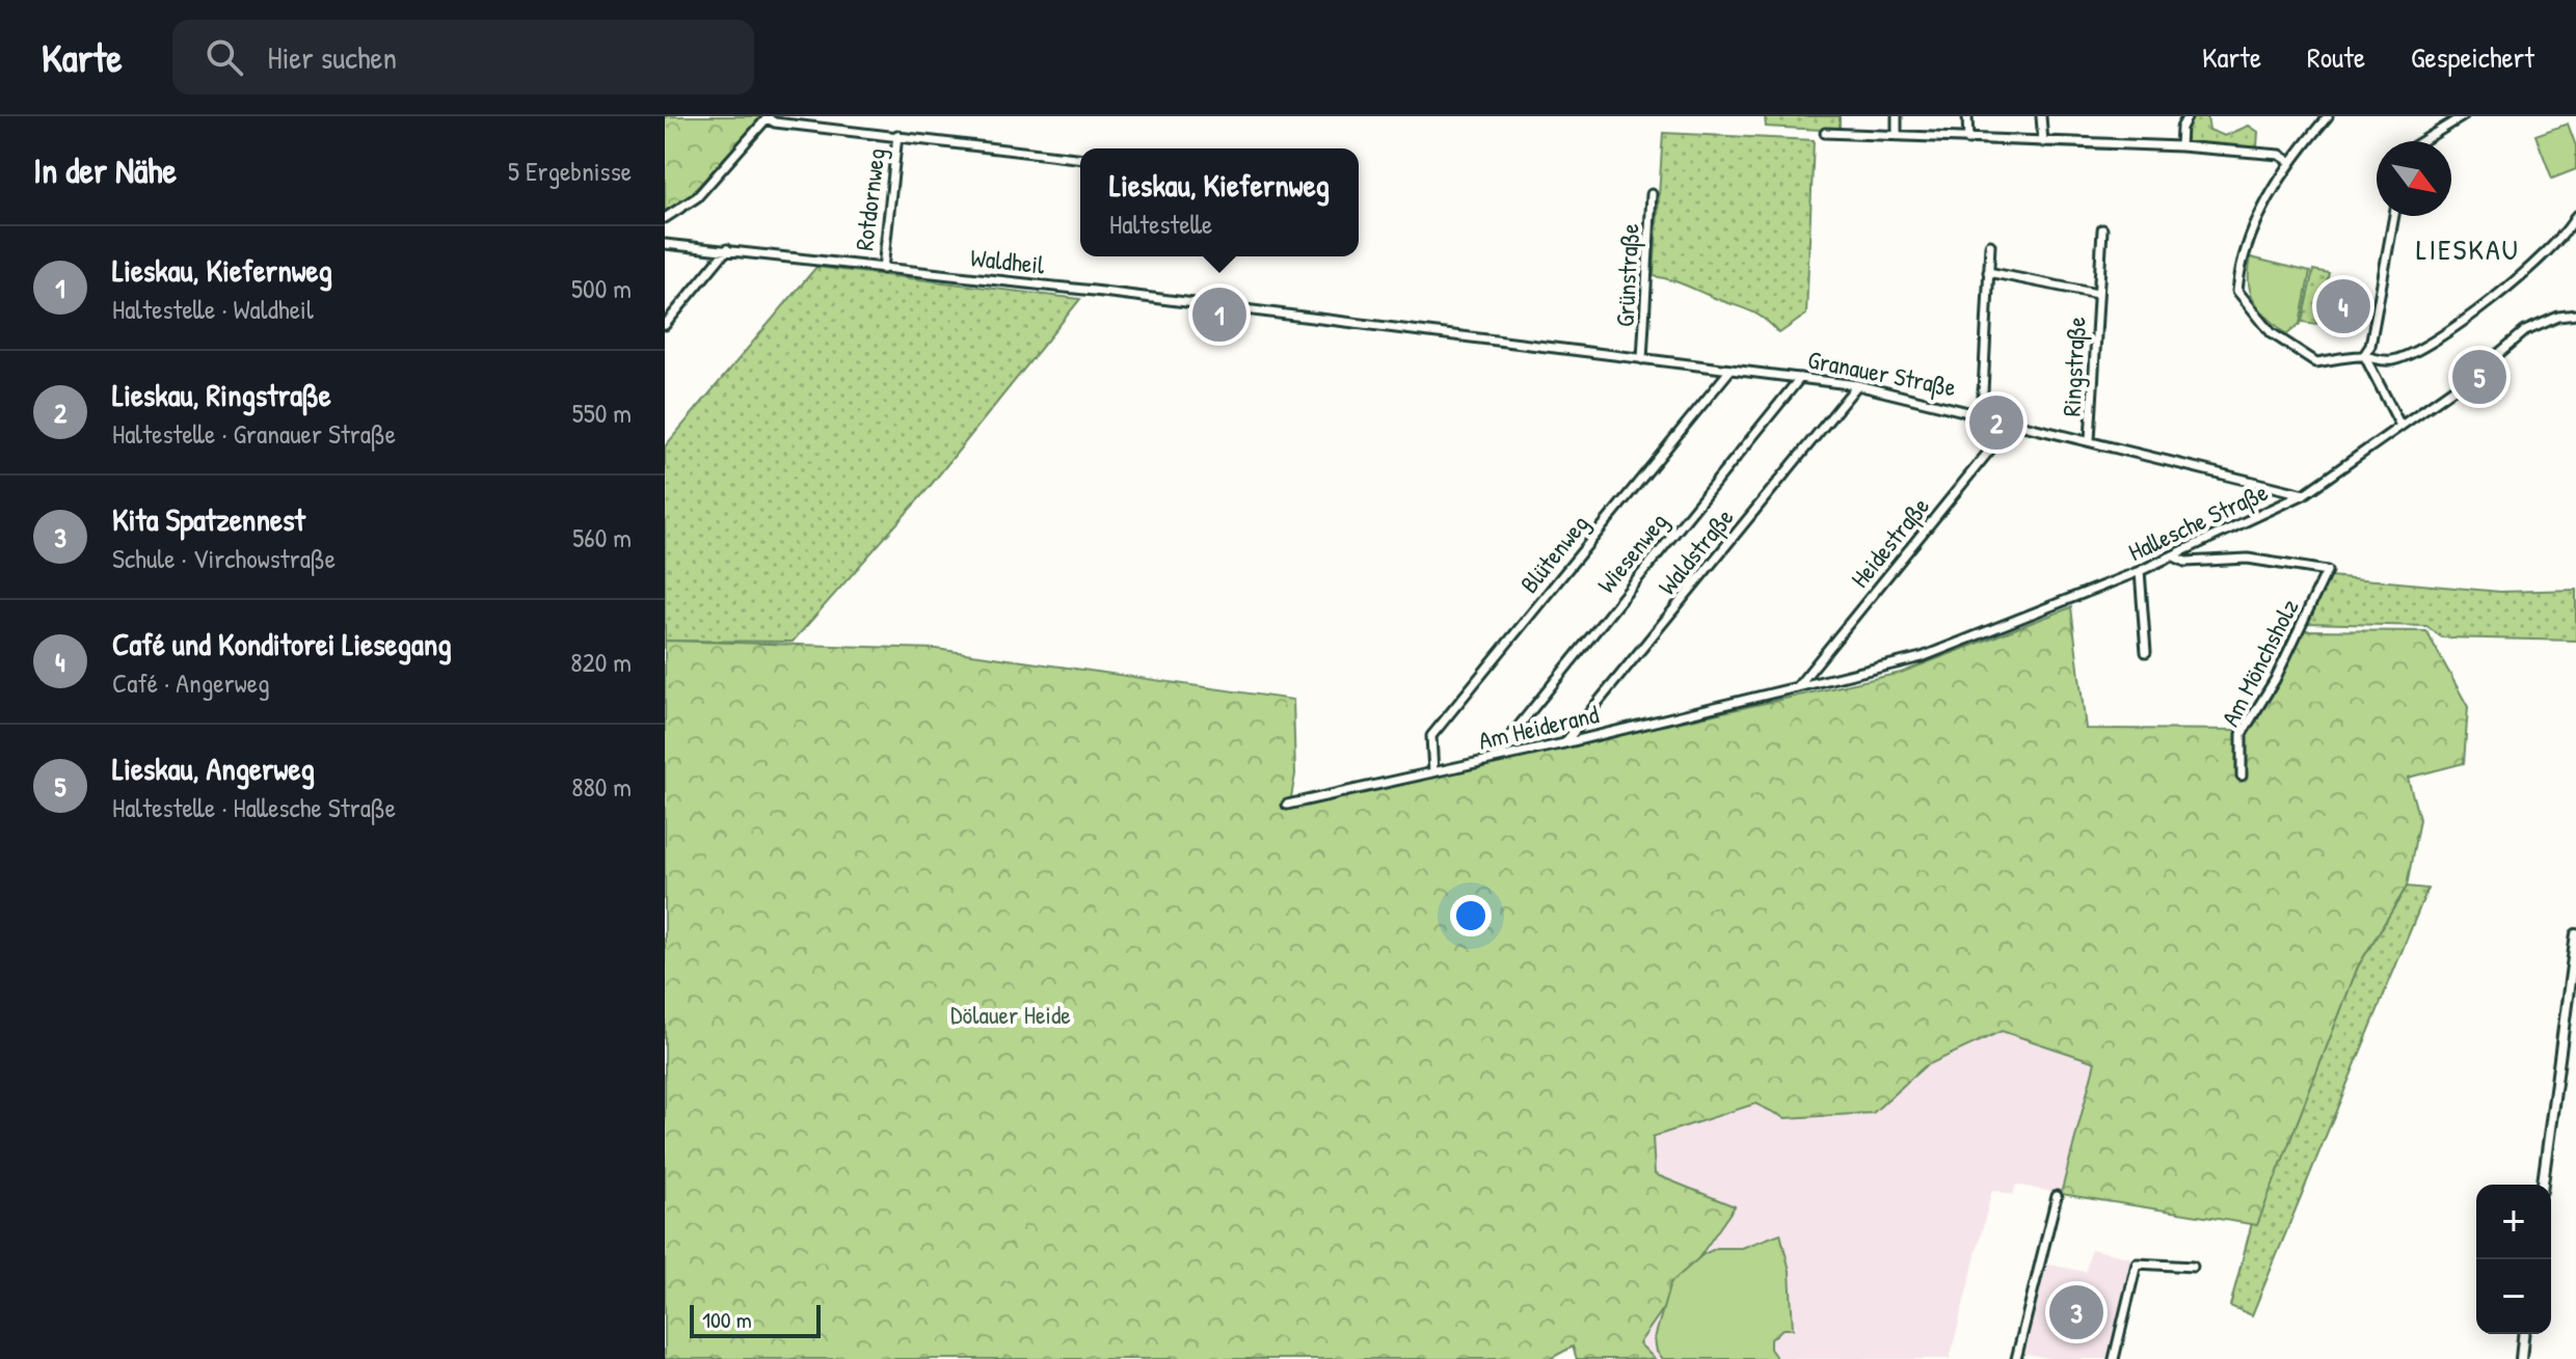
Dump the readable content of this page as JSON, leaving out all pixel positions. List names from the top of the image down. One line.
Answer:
{"streets":{"street":["Rotdornweg","Waldheil","Grünstraße","Ringstraße","Granauer Straße","Hallesche Straße","Heidestraße","Waldstraße","Wiesenweg","Blütenweg","Am Mönchsholz","Am Heiderand"]},"crossings":[["Rotdornweg","Waldheil"],["Waldheil","Grünstraße"],["Waldheil","Granauer Straße"],["Grünstraße","Granauer Straße"],["Ringstraße","Granauer Straße"],["Granauer Straße","Hallesche Straße"],["Granauer Straße","Heidestraße"],["Granauer Straße","Waldstraße"],["Granauer Straße","Wiesenweg"],["Granauer Straße","Blütenweg"],["Hallesche Straße","Heidestraße"],["Hallesche Straße","Am Mönchsholz"],["Hallesche Straße","Am Heiderand"],["Heidestraße","Am Heiderand"],["Waldstraße","Am Heiderand"],["Wiesenweg","Am Heiderand"],["Blütenweg","Am Heiderand"]],"districts":["LIESKAU"],"parks":["Dölauer Heide"],"scale_bar":"100 m","north":"bottom right","page":{"header":"Karte","search":"Hier suchen","nav":["Karte","Route","Gespeichert"],"heading":["In der Nähe","5 Ergebnisse"],"popup":["Lieskau, Kiefernweg","Haltestelle"],"list":[{"mark":"1","name":"Lieskau, Kiefernweg","note":"Haltestelle · Waldheil","value":"500 m"},{"mark":"2","name":"Lieskau, Ringstraße","note":"Haltestelle · Granauer Straße","value":"550 m"},{"mark":"3","name":"Kita Spatzennest","note":"Schule · Virchowstraße","value":"560 m"},{"mark":"4","name":"Café und Konditorei Liesegang","note":"Café · Angerweg","value":"820 m"},{"mark":"5","name":"Lieskau, Angerweg","note":"Haltestelle · Hallesche Straße","value":"880 m"}],"pins":["4","1","5","2","3"],"map_buttons":["+","−"],"scale":"100 m"}}
